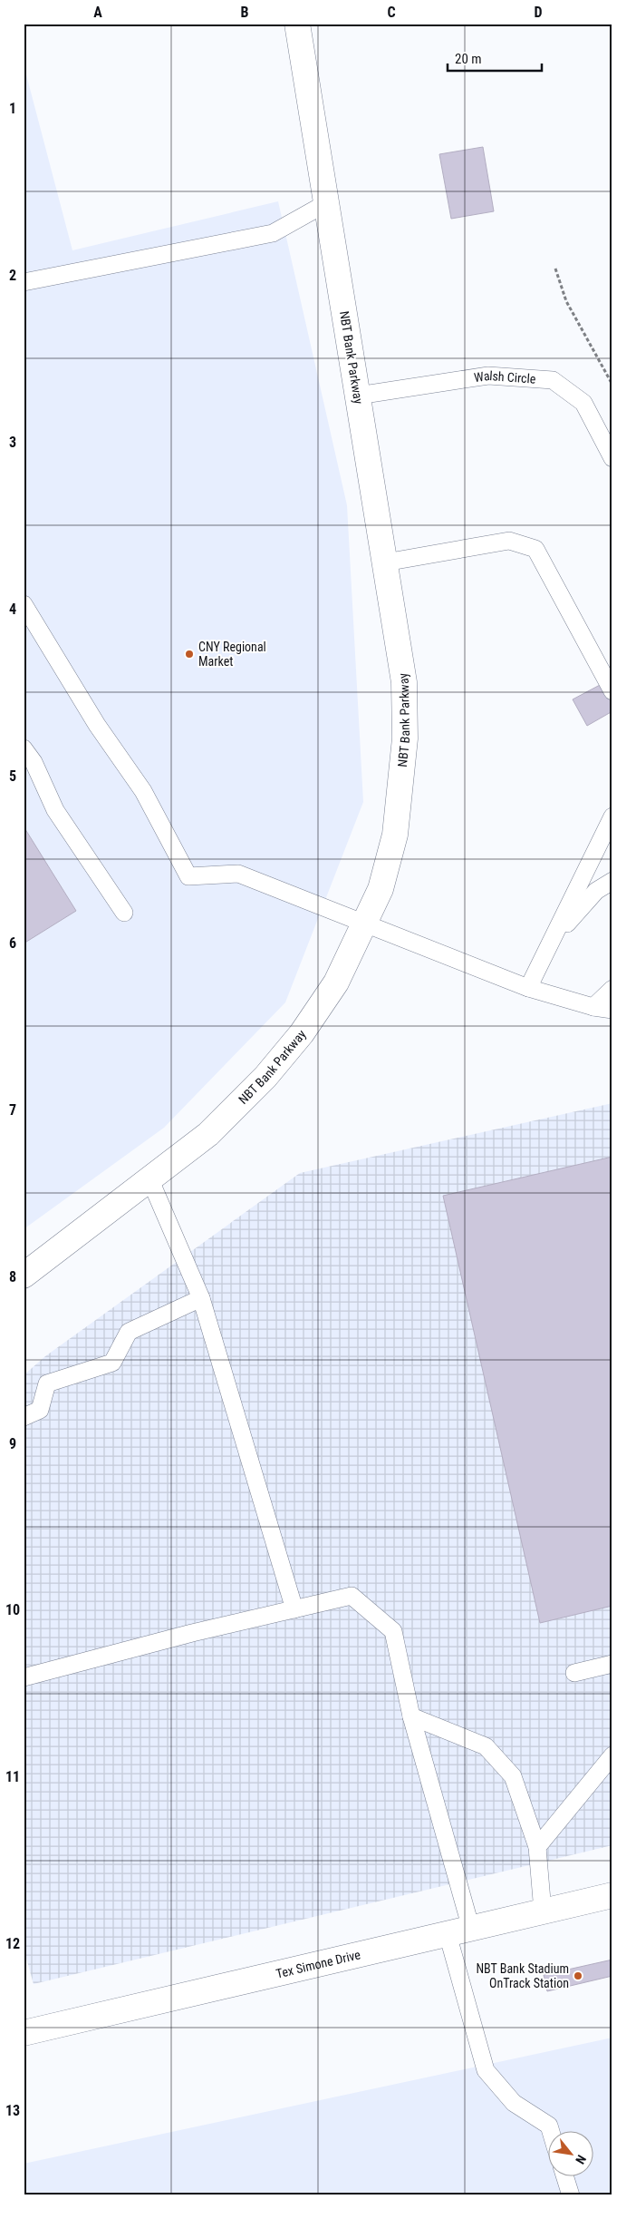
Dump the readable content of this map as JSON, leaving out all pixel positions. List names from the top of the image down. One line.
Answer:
{"streets":{"street":["NBT Bank Parkway","Tex Simone Drive"],"lane":["Walsh Circle"]},"crossings":[["NBT Bank Parkway","Walsh Circle"]],"places":["CNY Regional Market","NBT Bank Stadium OnTrack Station"],"scale_bar":"20 m","north":"bottom right","grid":{"columns":["A","B","C","D"],"rows":["1","2","3","4","5","6","7","8","9","10","11","12","13"]}}
